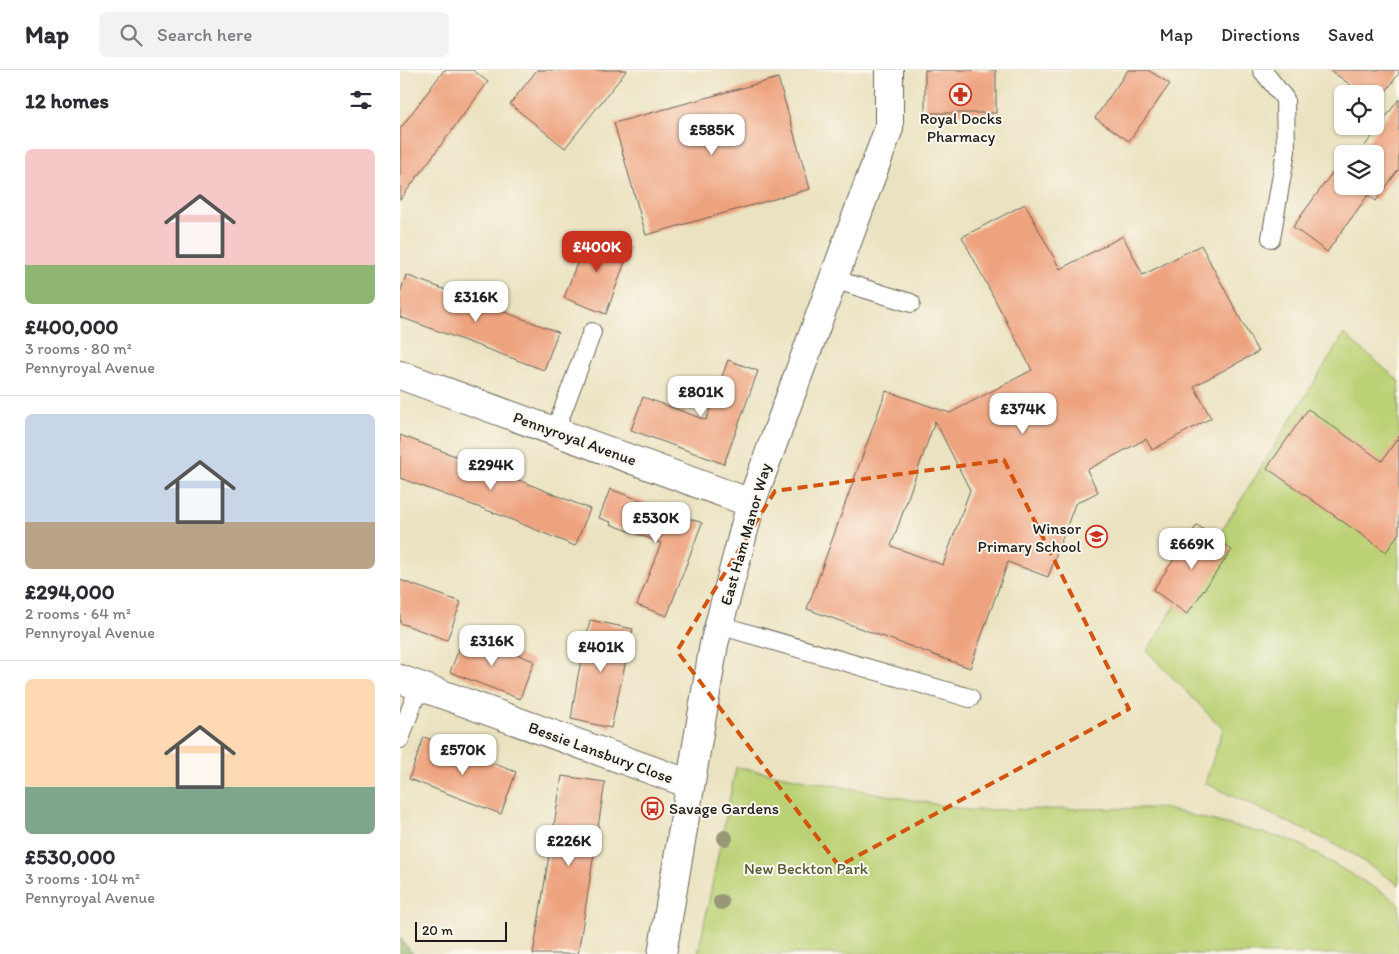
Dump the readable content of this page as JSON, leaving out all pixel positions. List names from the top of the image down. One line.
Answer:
{"streets":{"street":["Pennyroyal Avenue","East Ham Manor Way","Bessie Lansbury Close"]},"crossings":[["Pennyroyal Avenue","East Ham Manor Way"],["East Ham Manor Way","Bessie Lansbury Close"]],"parks":["New Beckton Park"],"places":{"pharmacy":["Royal Docks Pharmacy"],"school or university":["Winsor Primary School"],"bus stop":["Savage Gardens"]},"scale_bar":"20 m","page":{"header":"Map","search":"Search here","nav":["Map","Directions","Saved"],"heading":"12 homes","price":["£585K","£400K","£316K","£801K","£374K","£294K","£530K","£669K","£316K","£401K","£570K","£226K"],"list":[{"name":"£400,000","note":"3 rooms · 80 m² · Pennyroyal Avenue"},{"name":"£294,000","note":"2 rooms · 64 m² · Pennyroyal Avenue"},{"name":"£530,000","note":"3 rooms · 104 m² · Pennyroyal Avenue"}],"scale":"20 m"}}
